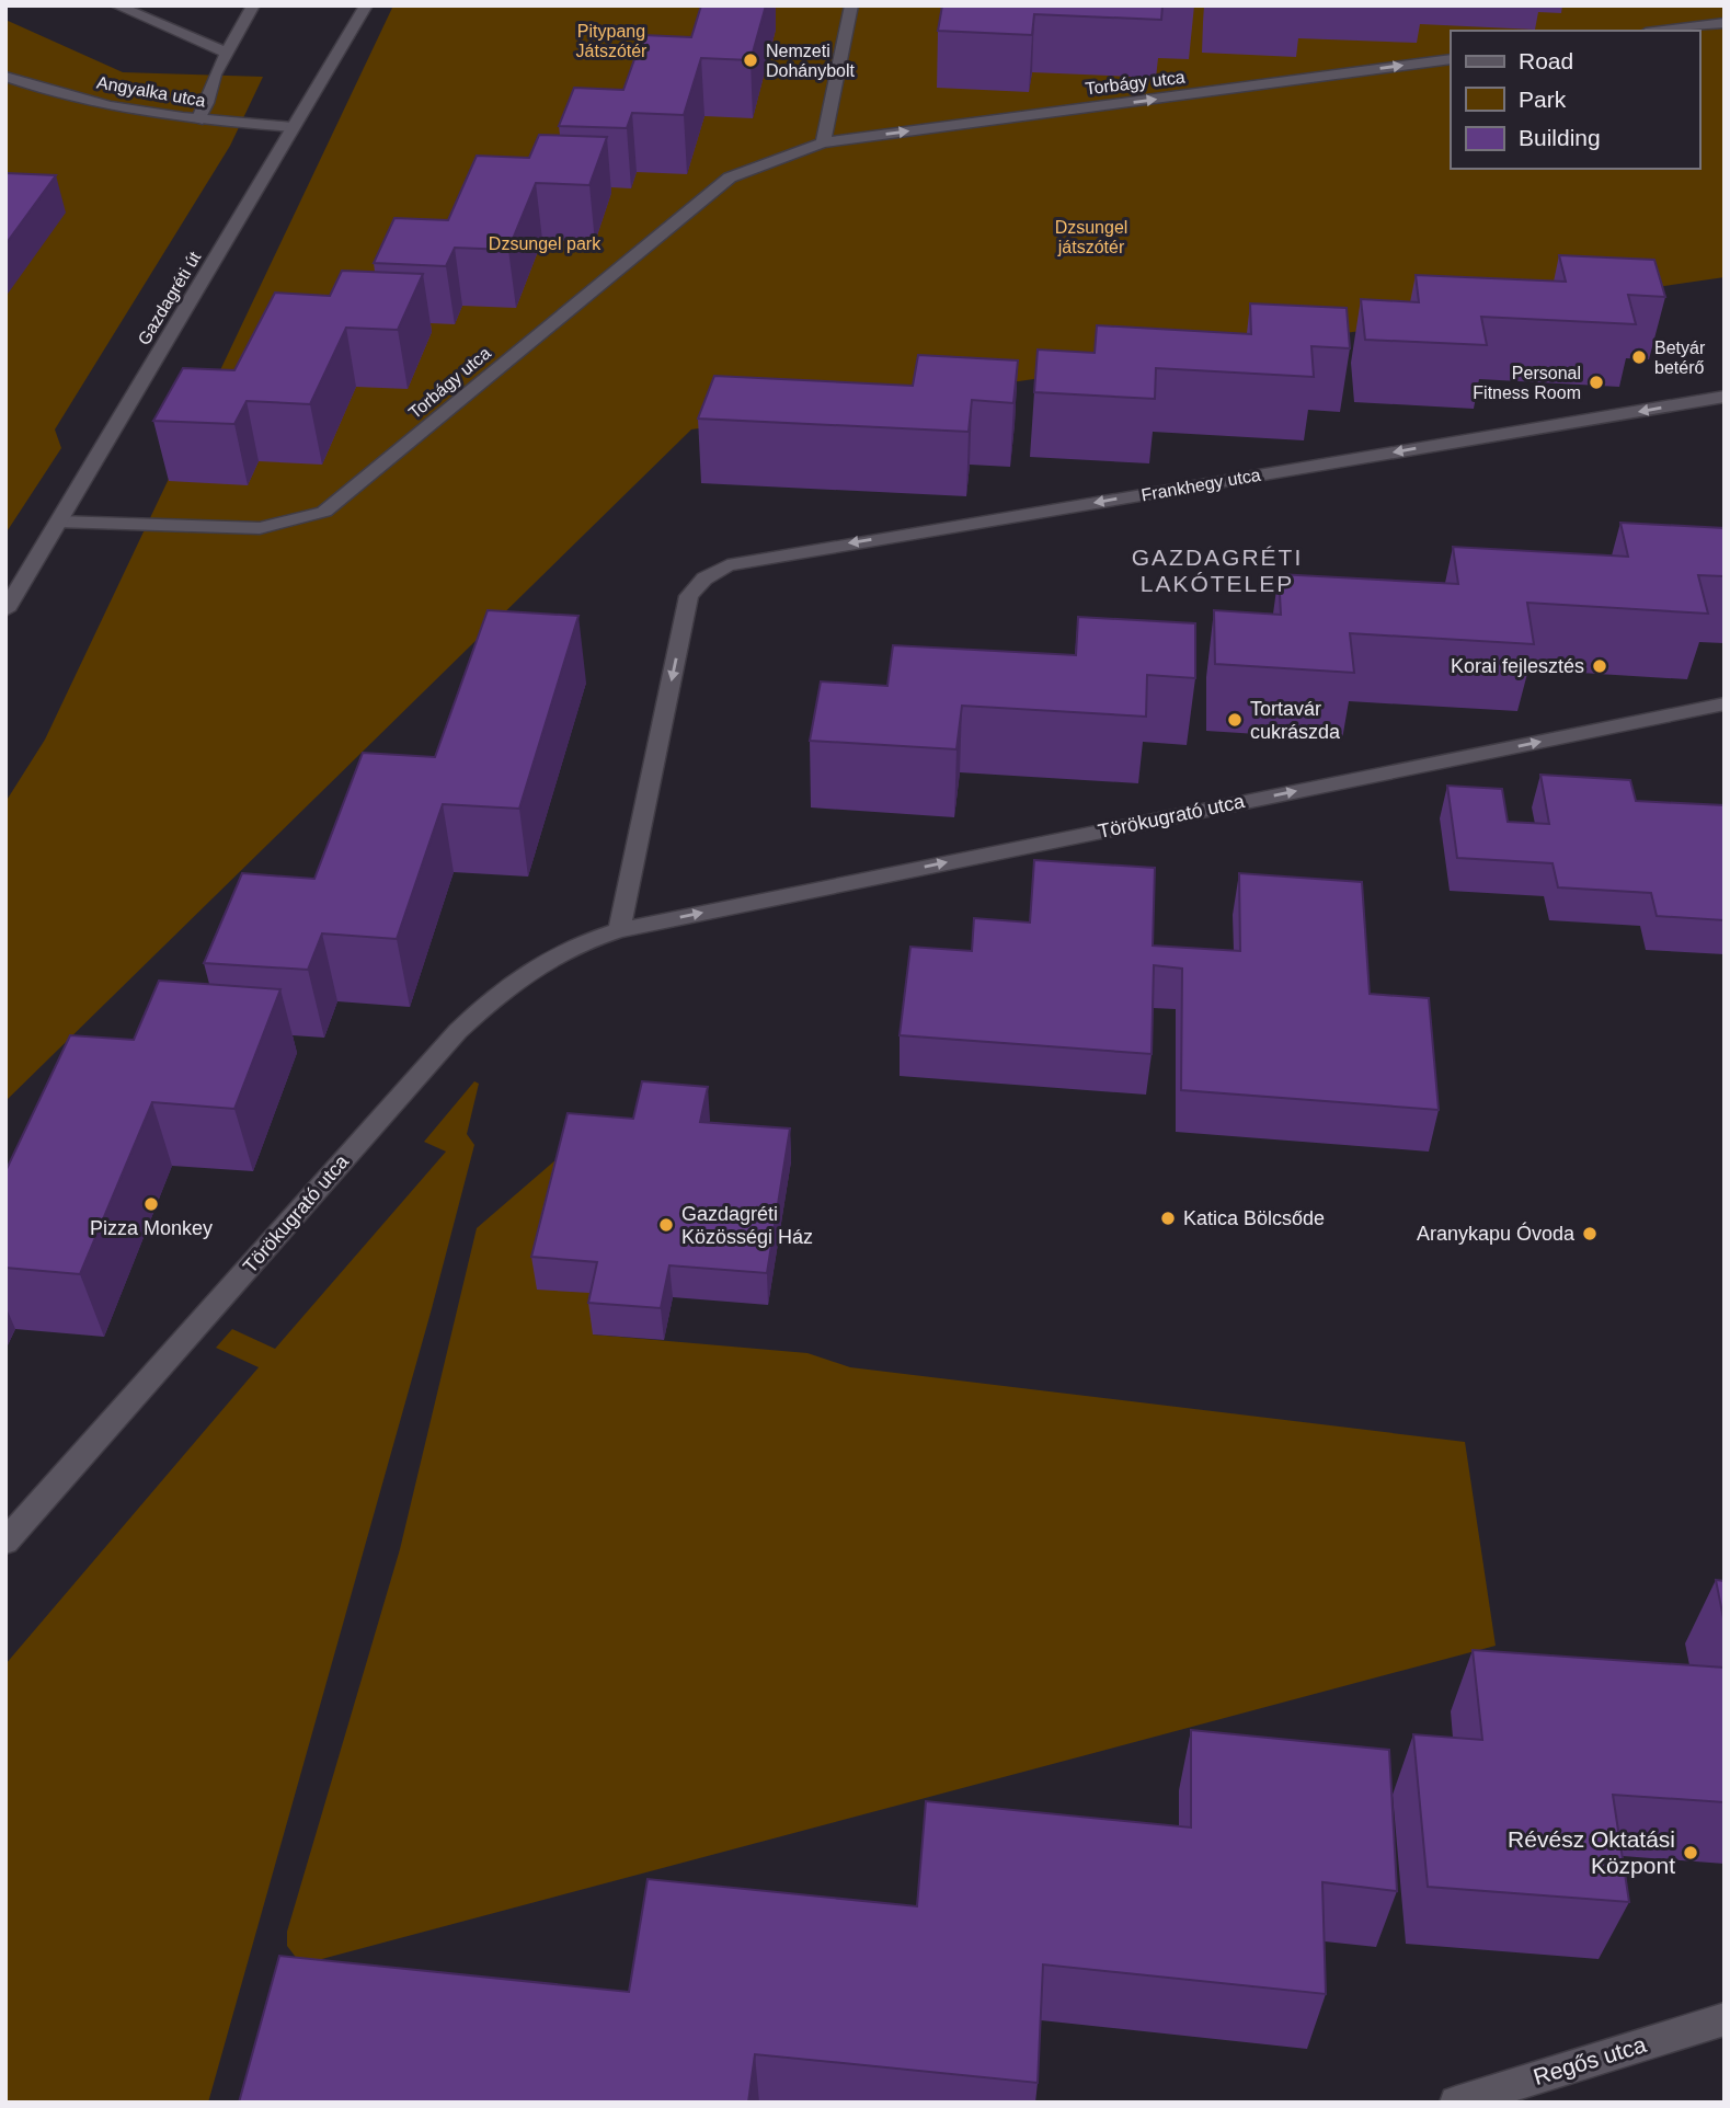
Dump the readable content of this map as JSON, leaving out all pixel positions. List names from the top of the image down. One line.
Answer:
{"streets":{"street":["Torbágy utca","Angyalka utca","Gazdagréti út","Frankhegy utca","Törökugrató utca","Regős utca"]},"crossings":[["Torbágy utca","Gazdagréti út"],["Angyalka utca","Gazdagréti út"],["Frankhegy utca","Törökugrató utca"]],"one_way":["Torbágy utca","Frankhegy utca","Törökugrató utca"],"districts":["GAZDAGRÉTI LAKÓTELEP"],"parks":["Pitypang Játszótér","Dzsungel játszótér","Dzsungel park"],"places":["Nemzeti Dohánybolt","Betyár betérő","Personal Fitness Room","Korai fejlesztés","Tortavár cukrászda","Pizza Monkey","Katica Bölcsőde","Gazdagréti Közösségi Ház","Aranykapu Óvoda","Révész Oktatási Központ"],"legend":["Road","Park","Building"]}
